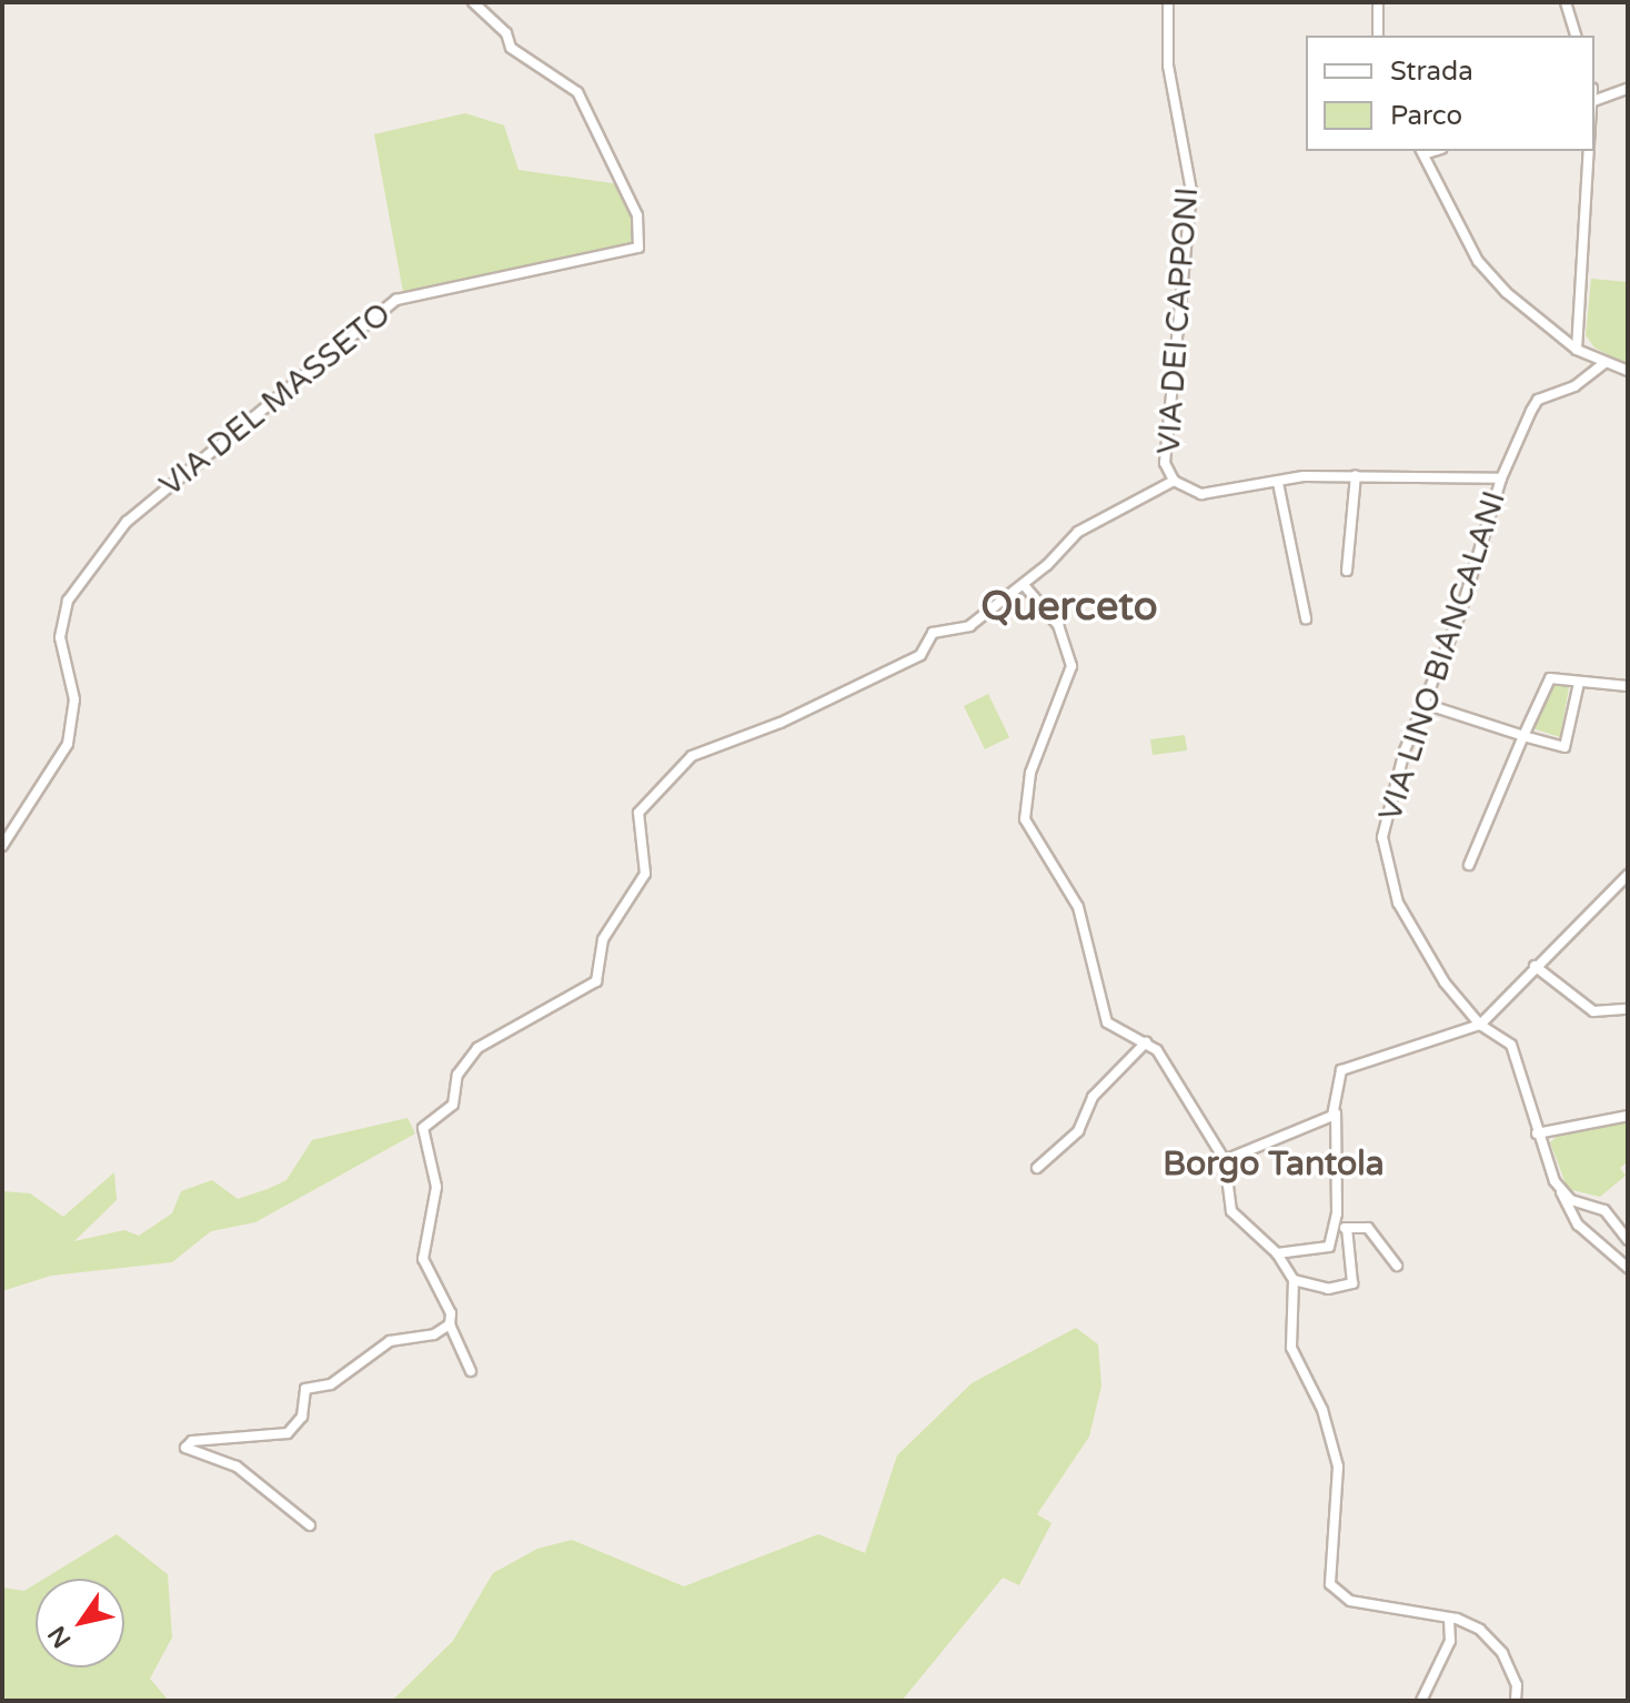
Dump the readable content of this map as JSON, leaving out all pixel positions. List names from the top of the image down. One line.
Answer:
{"streets":{"street":["VIA DEI CAPPONI","VIA DEL MASSETO","VIA LINO BIANCALANI"]},"districts":["Querceto","Borgo Tantola"],"legend":["Strada","Parco"],"north":"bottom left"}
